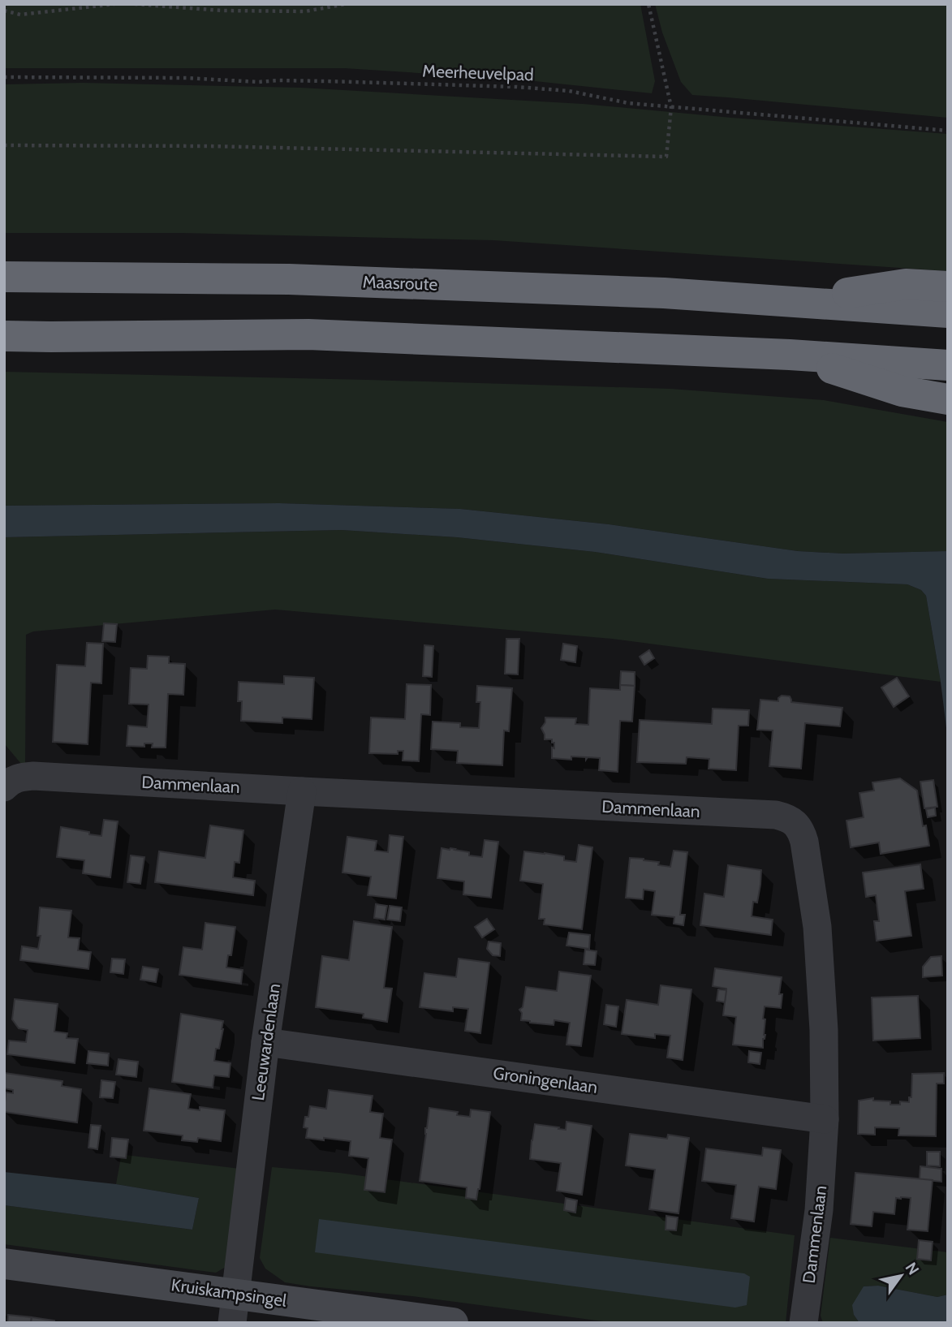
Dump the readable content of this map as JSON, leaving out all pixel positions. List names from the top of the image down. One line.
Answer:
{"streets":{"highway":["Maasroute"],"street":["Dammenlaan","Leeuwardenlaan","Groningenlaan","Kruiskampsingel"],"path":["Meerheuvelpad"]},"crossings":[["Dammenlaan","Leeuwardenlaan"],["Dammenlaan","Groningenlaan"],["Leeuwardenlaan","Groningenlaan"],["Leeuwardenlaan","Kruiskampsingel"]],"north":"top right"}
